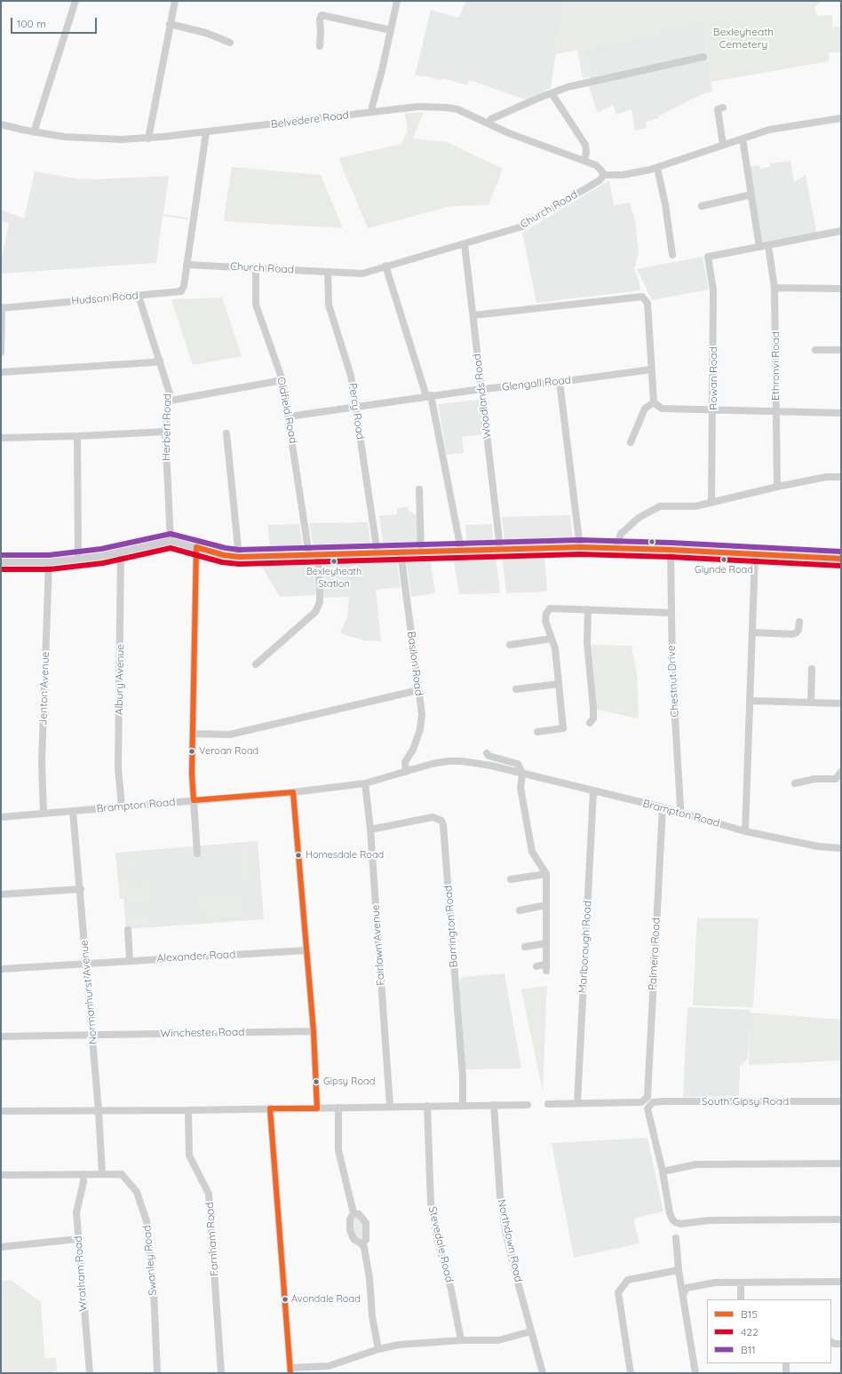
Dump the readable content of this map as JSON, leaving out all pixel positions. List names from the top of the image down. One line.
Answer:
{"streets":{"street":["Belvedere Road","Church Road","Hudson Road","Ethronvi Road","Rowan Road","Glengall Road","Woodlands Road","Oldfield Road","Percy Road","Herbert Road","Basilon Road","Albury Avenue","Chestnut Drive","Jenton Avenue","Brampton Road","Barrington Road","Fairlawn Avenue","Marlborough Road","Palmeira Road","Alexander Road","Normanhurst Avenue","Winchester Road","South Gipsy Road","Farnham Road","Northdown Road","Stevedale Road","Swanley Road","Wrotham Road"]},"crossings":[["Belvedere Road","Church Road"],["Church Road","Hudson Road"],["Church Road","Woodlands Road"],["Church Road","Oldfield Road"],["Church Road","Percy Road"],["Hudson Road","Herbert Road"],["Glengall Road","Woodlands Road"],["Glengall Road","Oldfield Road"],["Glengall Road","Percy Road"],["Basilon Road","Brampton Road"],["Albury Avenue","Brampton Road"],["Chestnut Drive","Brampton Road"],["Jenton Avenue","Brampton Road"],["Brampton Road","Fairlawn Avenue"],["Brampton Road","Marlborough Road"],["Brampton Road","Palmeira Road"],["Brampton Road","Normanhurst Avenue"],["Barrington Road","Fairlawn Avenue"],["Marlborough Road","South Gipsy Road"],["Palmeira Road","South Gipsy Road"],["Alexander Road","Normanhurst Avenue"],["Normanhurst Avenue","Winchester Road"],["Normanhurst Avenue","Swanley Road"],["Swanley Road","Wrotham Road"]],"parks":["Bexleyheath Cemetery"],"places":["Glynde Road","Bexleyheath Station","Veroan Road","Homesdale Road","Gipsy Road","Avondale Road"],"lines":["transit line B11","transit line B15","transit line 422"],"legend":["B15","422","B11"],"scale_bar":"100 m"}
